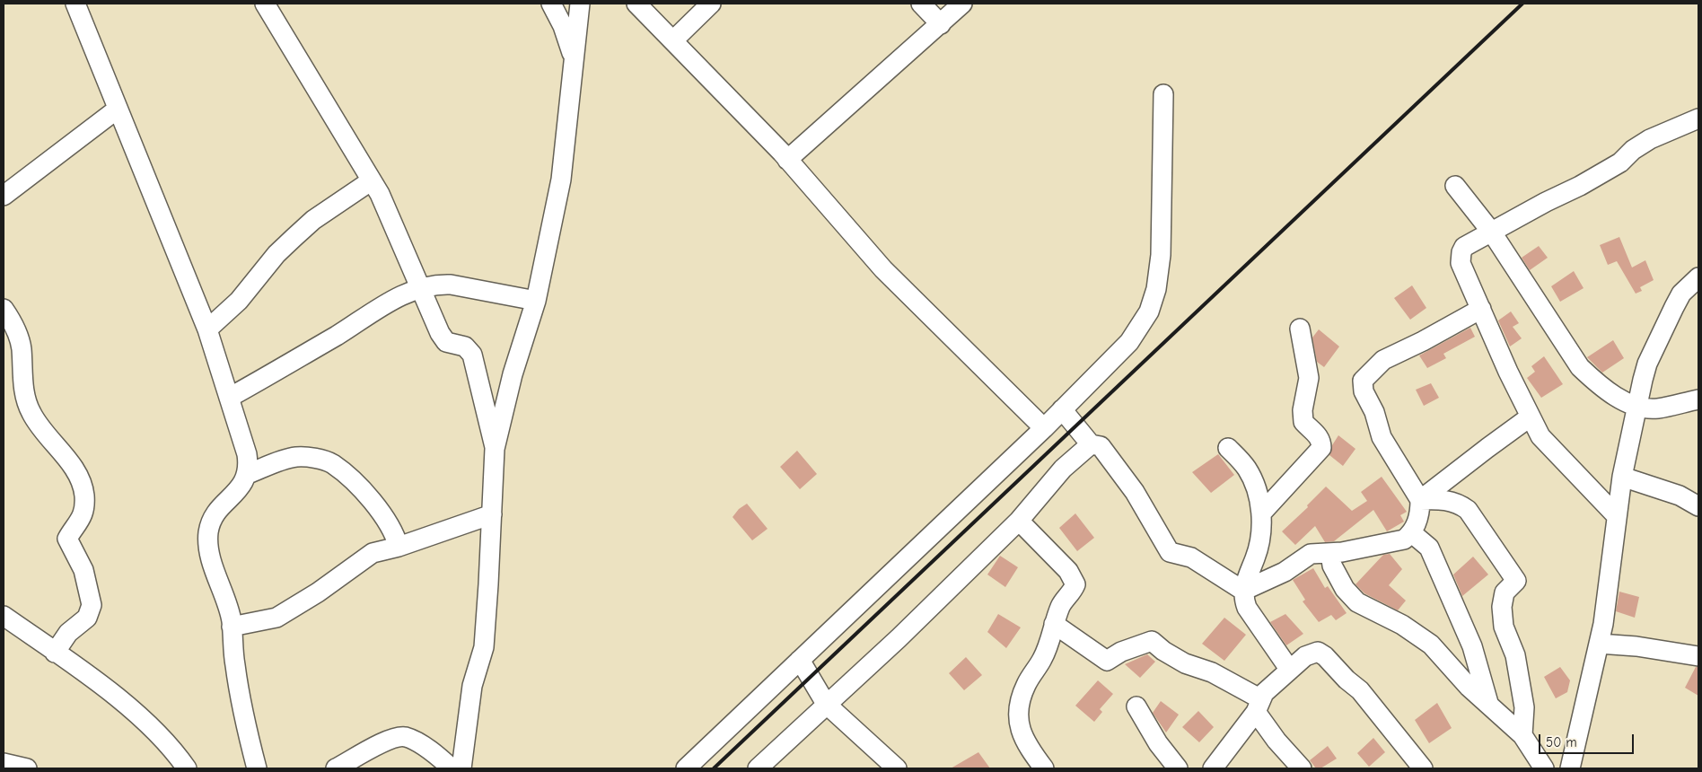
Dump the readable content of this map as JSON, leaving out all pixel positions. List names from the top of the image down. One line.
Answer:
{"scale_bar":"50 m"}
